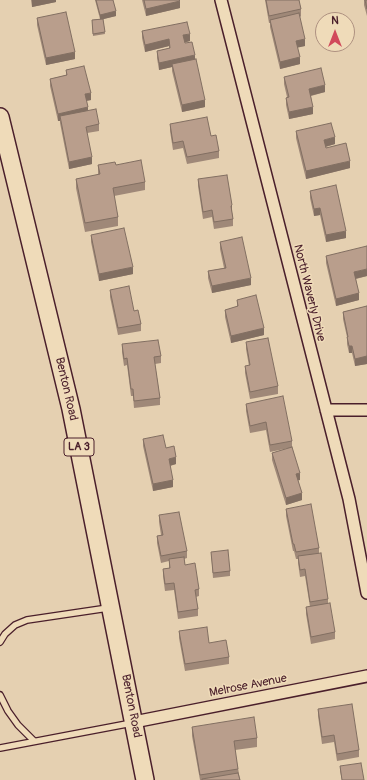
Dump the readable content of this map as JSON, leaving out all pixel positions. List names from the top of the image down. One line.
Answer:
{"streets":{"main road":["Benton Road","LA 3"],"street":["North Waverly Drive","Melrose Avenue"]},"crossings":[["Benton Road","Melrose Avenue"]],"north":"top"}
